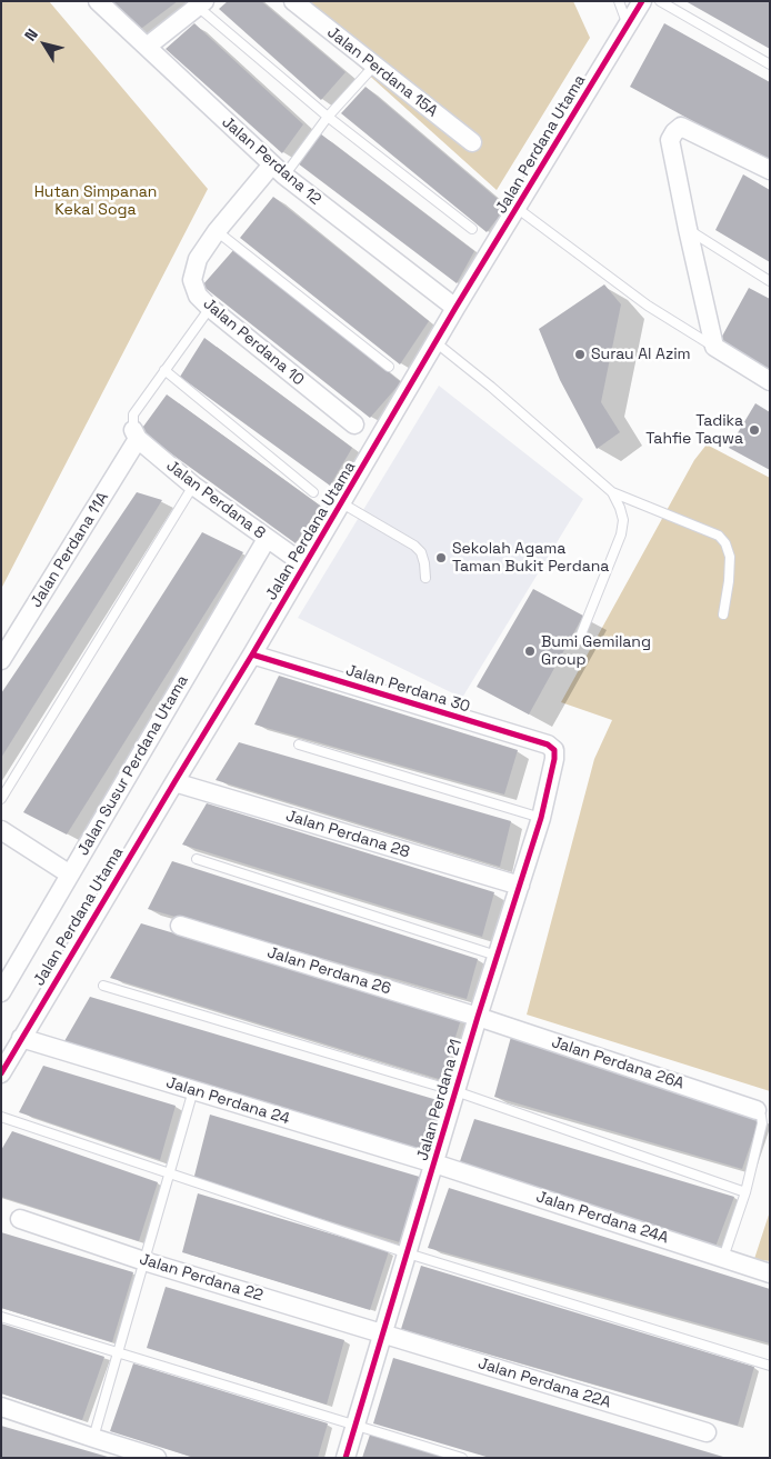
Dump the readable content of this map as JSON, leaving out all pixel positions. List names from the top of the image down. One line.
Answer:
{"streets":{"street":["Jalan Perdana 15A","Jalan Perdana Utama","Jalan Perdana 12","Jalan Perdana 10","Jalan Perdana 8","Jalan Perdana 11A","Jalan Perdana 30","Jalan Susur Perdana Utama","Jalan Perdana 28","Jalan Perdana 26","Jalan Perdana 26A","Jalan Perdana 21","Jalan Perdana 24","Jalan Perdana 24A","Jalan Perdana 22","Jalan Perdana 22A"]},"crossings":[["Jalan Perdana Utama","Jalan Perdana 12"],["Jalan Perdana Utama","Jalan Perdana 8"],["Jalan Perdana Utama","Jalan Perdana 30"],["Jalan Perdana Utama","Jalan Perdana 28"],["Jalan Perdana Utama","Jalan Perdana 24"],["Jalan Perdana 12","Jalan Perdana 10"],["Jalan Perdana 8","Jalan Perdana 11A"],["Jalan Perdana 8","Jalan Susur Perdana Utama"],["Jalan Perdana 30","Jalan Perdana 21"],["Jalan Perdana 28","Jalan Perdana 21"],["Jalan Perdana 26","Jalan Perdana 26A"],["Jalan Perdana 26","Jalan Perdana 21"],["Jalan Perdana 26A","Jalan Perdana 21"],["Jalan Perdana 21","Jalan Perdana 24"],["Jalan Perdana 21","Jalan Perdana 24A"],["Jalan Perdana 21","Jalan Perdana 22"],["Jalan Perdana 21","Jalan Perdana 22A"],["Jalan Perdana 24","Jalan Perdana 24A"],["Jalan Perdana 22","Jalan Perdana 22A"]],"parks":["Hutan Simpanan Kekal Soga"],"places":["Surau Al Azim","Tadika Tahfie Taqwa","Sekolah Agama Taman Bukit Perdana","Bumi Gemilang Group"],"north":"top left"}
